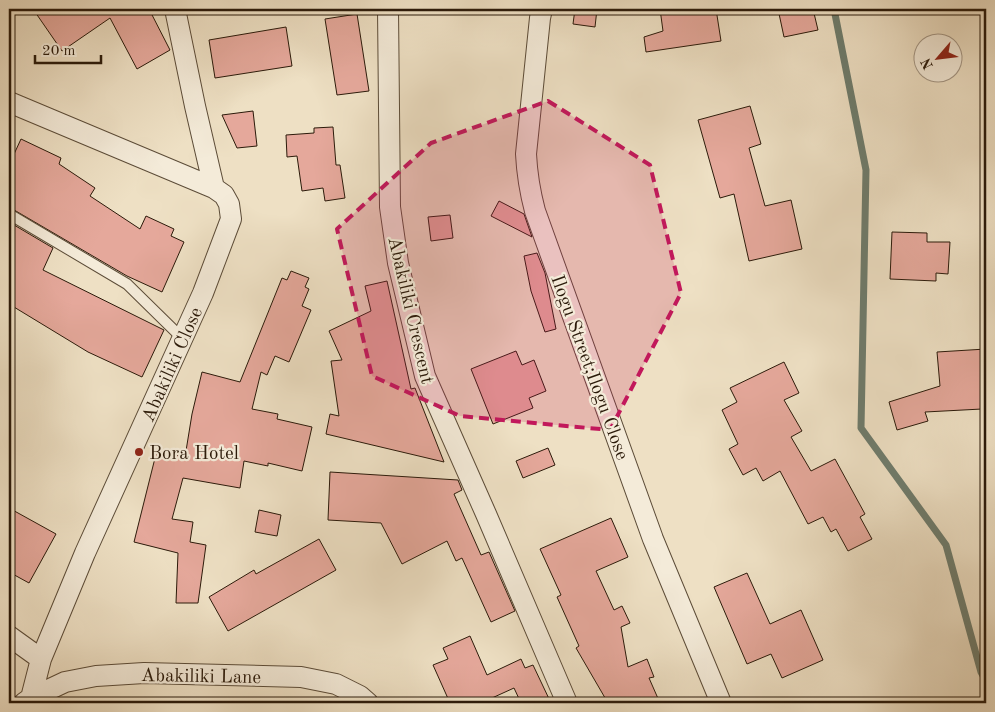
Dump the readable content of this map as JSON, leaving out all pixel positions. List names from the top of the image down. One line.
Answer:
{"streets":{"street":["Abakiliki Crescent","Abakiliki Close","Ilogu Street;Ilogu Close","Abakiliki Lane"]},"crossings":[["Abakiliki Close","Abakiliki Lane"]],"places":["Bora Hotel"],"scale_bar":"20 m","north":"bottom left"}
